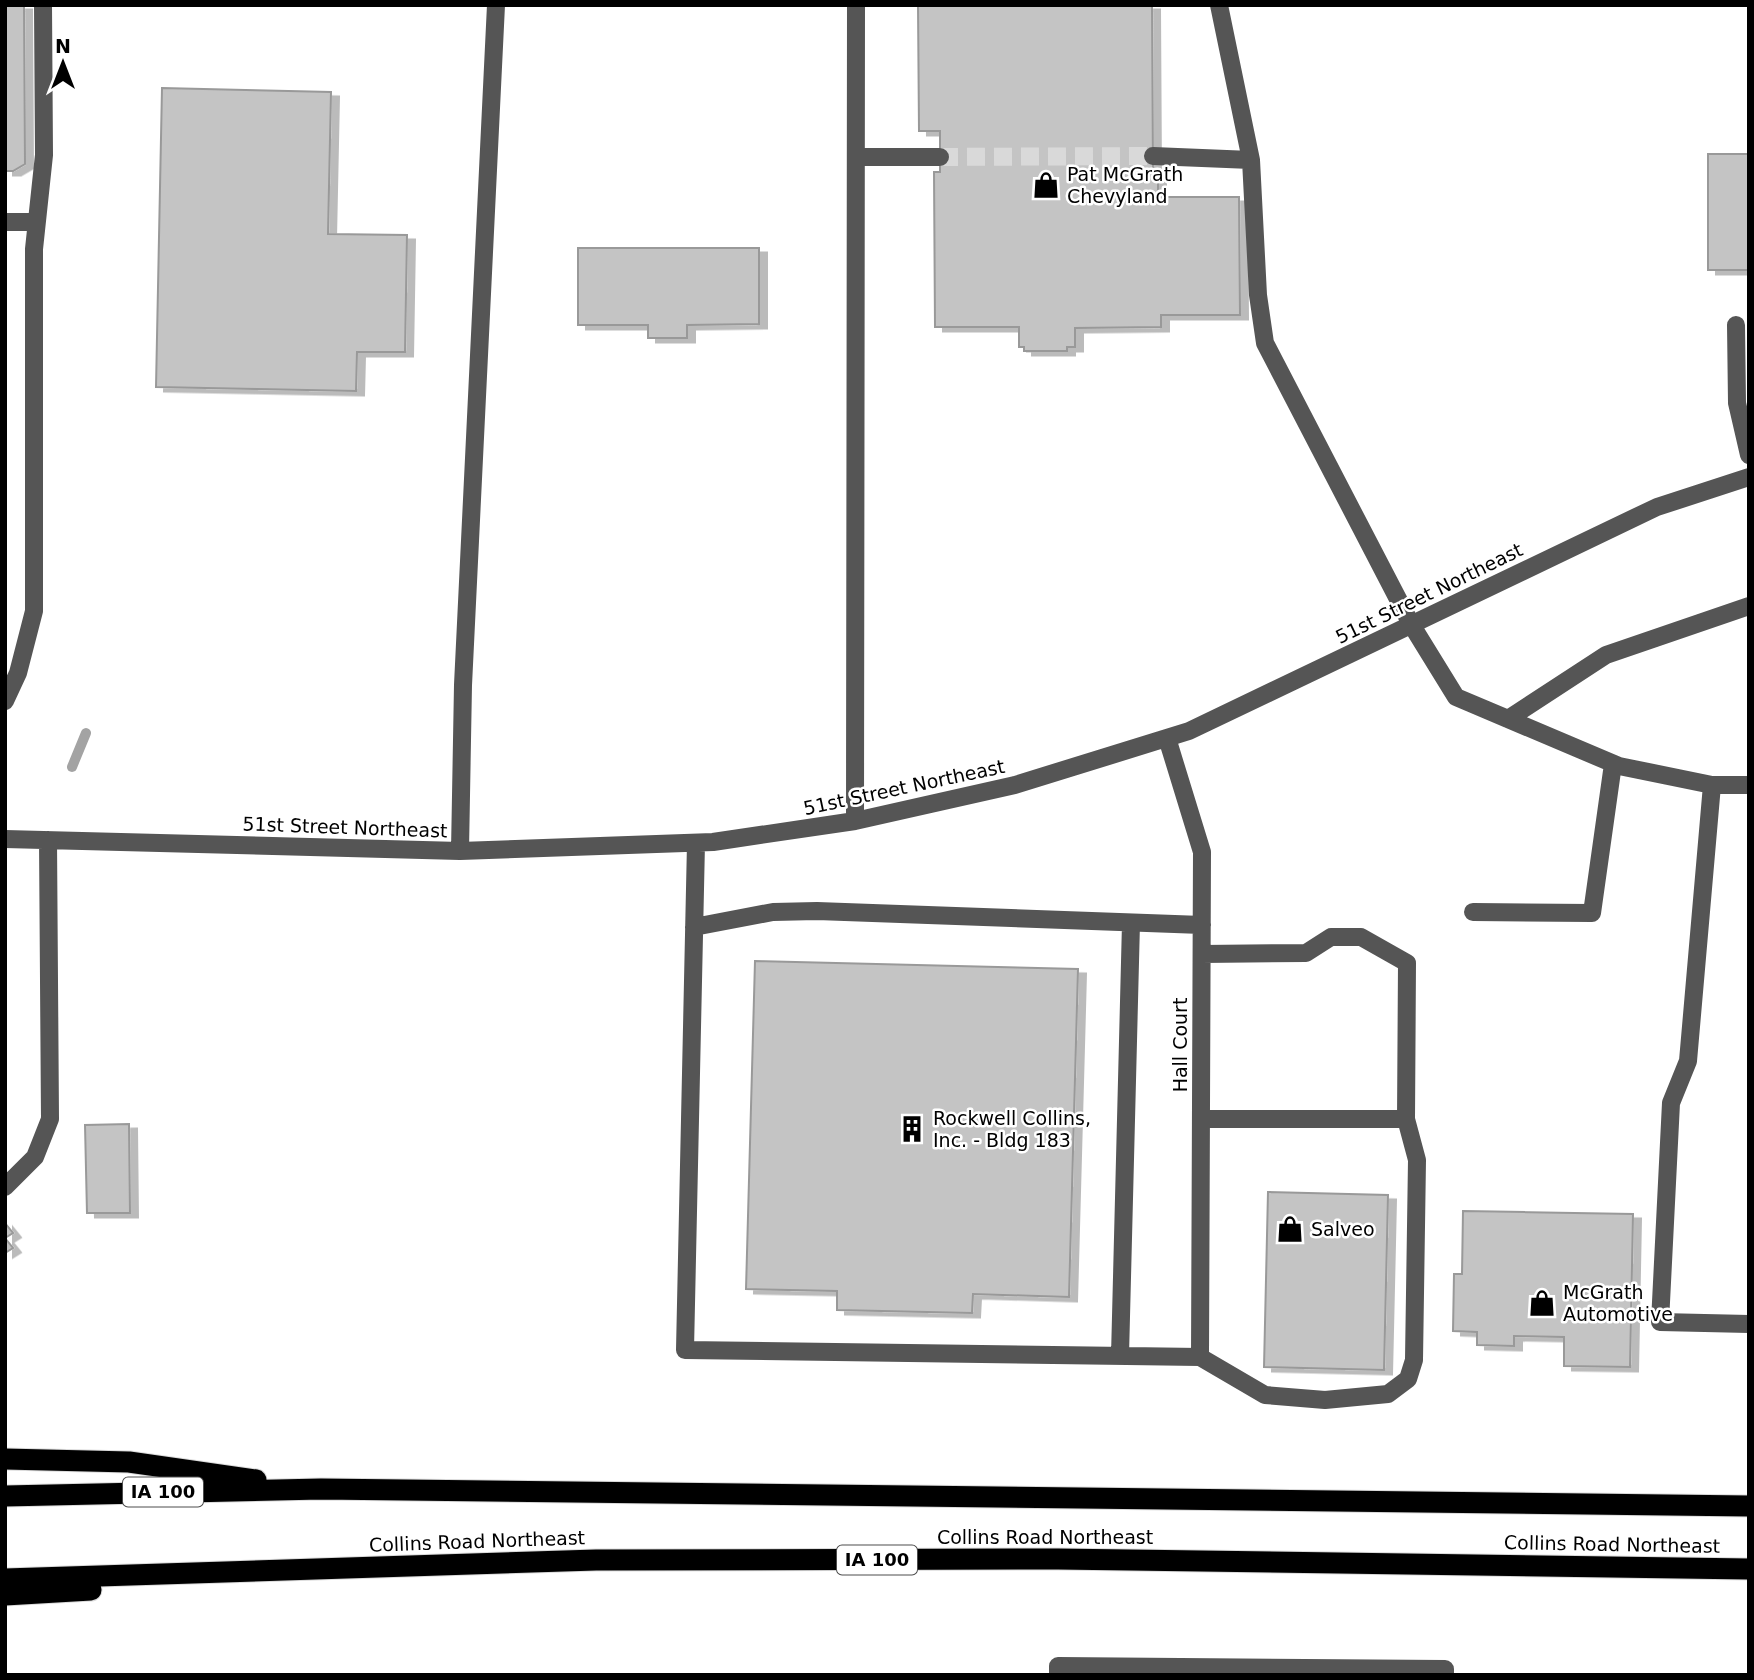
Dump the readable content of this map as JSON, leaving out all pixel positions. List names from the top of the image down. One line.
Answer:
{"streets":{"highway":["IA 100","Collins Road Northeast"],"street":["51st Street Northeast","Hall Court"]},"crossings":[["51st Street Northeast","Hall Court"]],"places":{"shop":["Pat McGrath Chevyland","Salveo","McGrath Automotive"],"building":["Rockwell Collins, Inc. - Bldg 183"]},"north":"top"}
